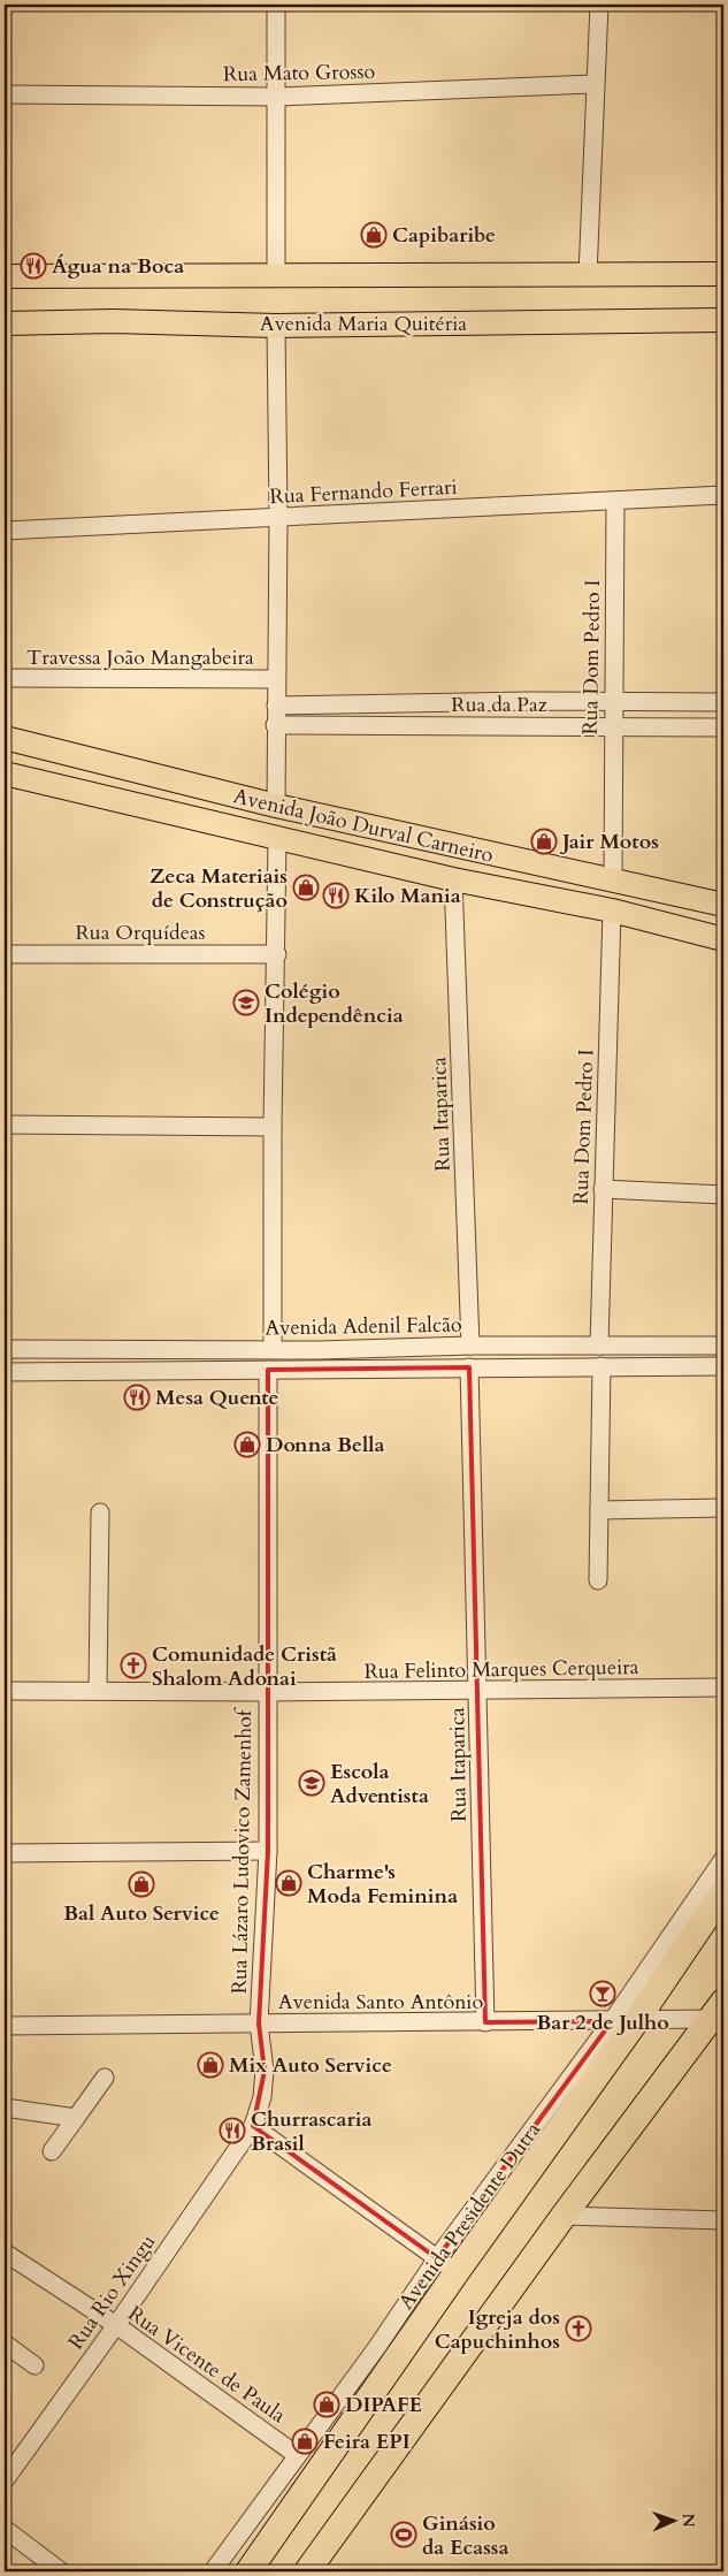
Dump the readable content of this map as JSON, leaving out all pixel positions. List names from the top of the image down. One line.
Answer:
{"streets":{"highway":["Avenida Presidente Dutra"],"main road":["Avenida Maria Quitéria","Avenida João Durval Carneiro"],"street":["Rua Mato Grosso","Rua Fernando Ferrari","Travessa João Mangabeira","Rua Dom Pedro I","Rua da Paz","Rua Orquídeas","Rua Itaparica","Avenida Adenil Falcão","Rua Felinto Marques Cerqueira","Rua Lázaro Ludovico Zamenhof","Avenida Santo Antônio","Rua Rio Xingu","Rua Vicente de Paula"]},"crossings":[["Rua Fernando Ferrari","Rua Dom Pedro I"],["Rua Dom Pedro I","Rua da Paz"],["Rua Dom Pedro I","Avenida João Durval Carneiro"],["Rua Dom Pedro I","Avenida Adenil Falcão"],["Avenida João Durval Carneiro","Rua Itaparica"],["Rua Itaparica","Avenida Adenil Falcão"],["Rua Itaparica","Rua Felinto Marques Cerqueira"],["Rua Itaparica","Avenida Santo Antônio"],["Avenida Adenil Falcão","Rua Lázaro Ludovico Zamenhof"],["Rua Felinto Marques Cerqueira","Rua Lázaro Ludovico Zamenhof"],["Rua Lázaro Ludovico Zamenhof","Avenida Santo Antônio"],["Rua Lázaro Ludovico Zamenhof","Rua Rio Xingu"],["Avenida Santo Antônio","Avenida Presidente Dutra"],["Avenida Presidente Dutra","Rua Vicente de Paula"],["Rua Rio Xingu","Rua Vicente de Paula"]],"places":{"shop":["Capibaribe","Jair Motos","Zeca Materiais de Construção","Donna Bella","Charme's Moda Feminina","Bal Auto Service","Mix Auto Service","DIPAFE","Feira EPI"],"restaurant":["Água na Boca","Kilo Mania","Mesa Quente","Churrascaria Brasil"],"school or university":["Colégio Independência","Escola Adventista"],"church":["Comunidade Cristã Shalom Adonai","Igreja dos Capuchinhos"],"bar":["Bar 2 de Julho"],"sports":["Ginásio da Ecassa"]},"north":"right"}
